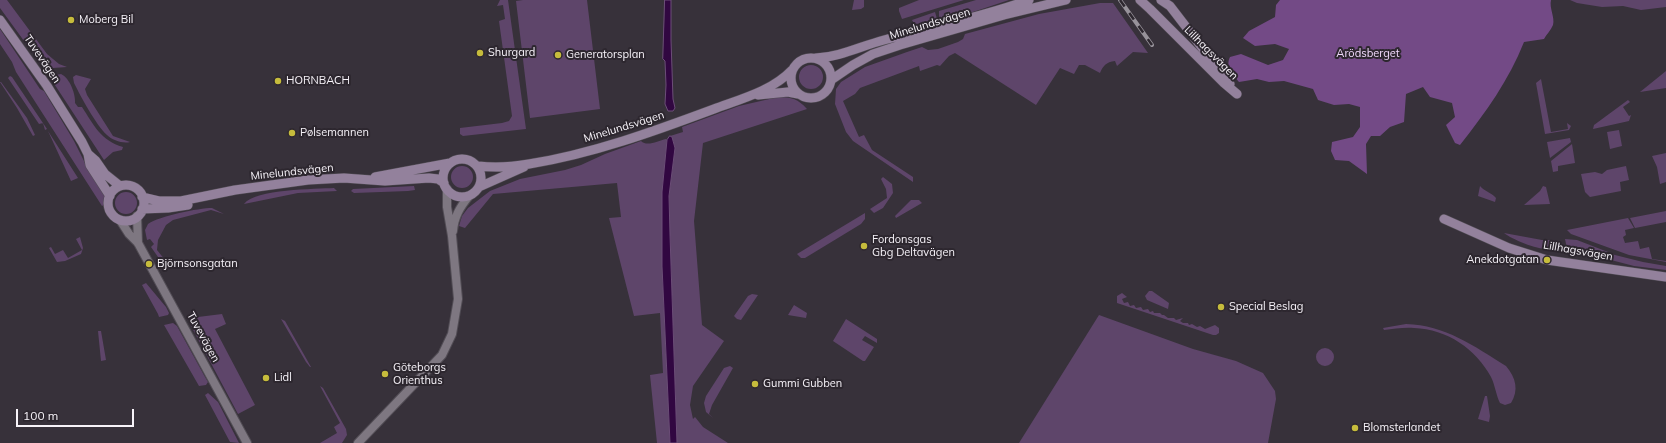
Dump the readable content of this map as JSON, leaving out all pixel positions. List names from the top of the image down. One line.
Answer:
{"streets":{"main road":["Minelundsvägen","Lillhagsvägen","Tuvevägen"]},"crossings":[["Minelundsvägen","Tuvevägen"]],"parks":["Arödsberget"],"places":["Moberg Bil","Shurgard","Generatorsplan","HORNBACH","Pølsemannen","Fordonsgas Gbg Deltavägen","Anekdotgatan","Björnsonsgatan","Special Beslag","Göteborgs Orienthus","Lidl","Gummi Gubben","Blomsterlandet"],"scale_bar":"100 m"}
